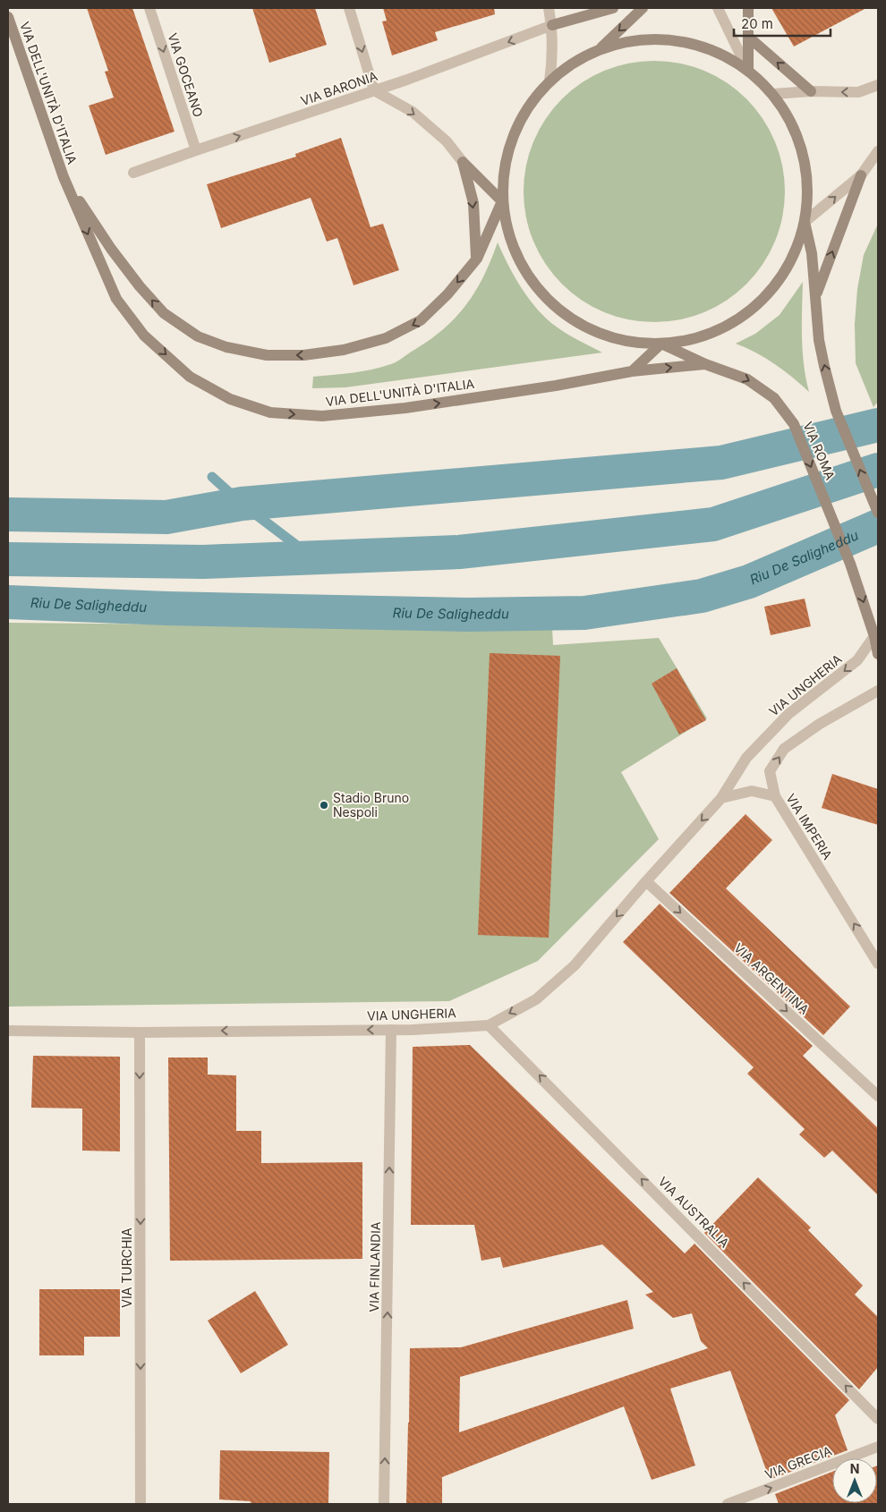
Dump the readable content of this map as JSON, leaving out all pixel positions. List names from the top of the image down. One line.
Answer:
{"streets":{"main road":["VIA DELL'UNITÀ D'ITALIA","VIA ROMA"],"street":["VIA GOCEANO","VIA BARONIA","VIA UNGHERIA","VIA IMPERIA","VIA ARGENTINA","VIA AUSTRALIA","VIA FINLANDIA","VIA TURCHIA","VIA GRECIA"]},"crossings":[["VIA GOCEANO","VIA BARONIA"],["VIA DELL'UNITÀ D'ITALIA","VIA ROMA"],["VIA ROMA","VIA UNGHERIA"],["VIA UNGHERIA","VIA ARGENTINA"],["VIA UNGHERIA","VIA AUSTRALIA"],["VIA UNGHERIA","VIA FINLANDIA"],["VIA UNGHERIA","VIA TURCHIA"]],"one_way":["VIA GOCEANO","VIA UNGHERIA","VIA ARGENTINA","VIA AUSTRALIA","VIA FINLANDIA","VIA TURCHIA","VIA GRECIA"],"water":["Riu De Saligheddu"],"places":["Stadio Bruno Nespoli"],"scale_bar":"20 m","north":"top"}
